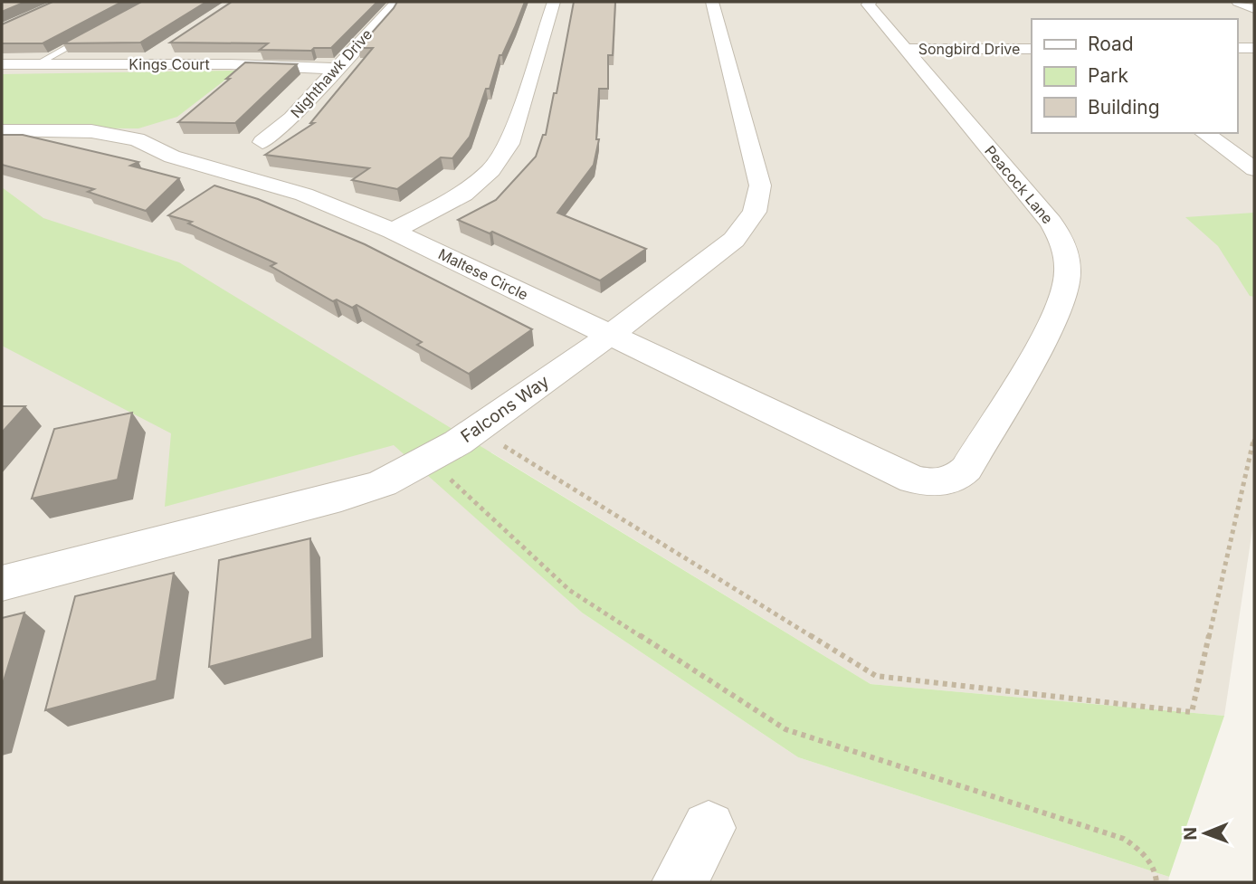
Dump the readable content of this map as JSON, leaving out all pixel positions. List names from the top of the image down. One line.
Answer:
{"streets":{"street":["Songbird Drive","Kings Court","Nighthawk Drive","Peacock Lane","Maltese Circle","Falcons Way"]},"crossings":[["Songbird Drive","Peacock Lane"],["Kings Court","Nighthawk Drive"],["Peacock Lane","Maltese Circle"],["Maltese Circle","Falcons Way"]],"legend":["Road","Park","Building"],"north":"left"}
